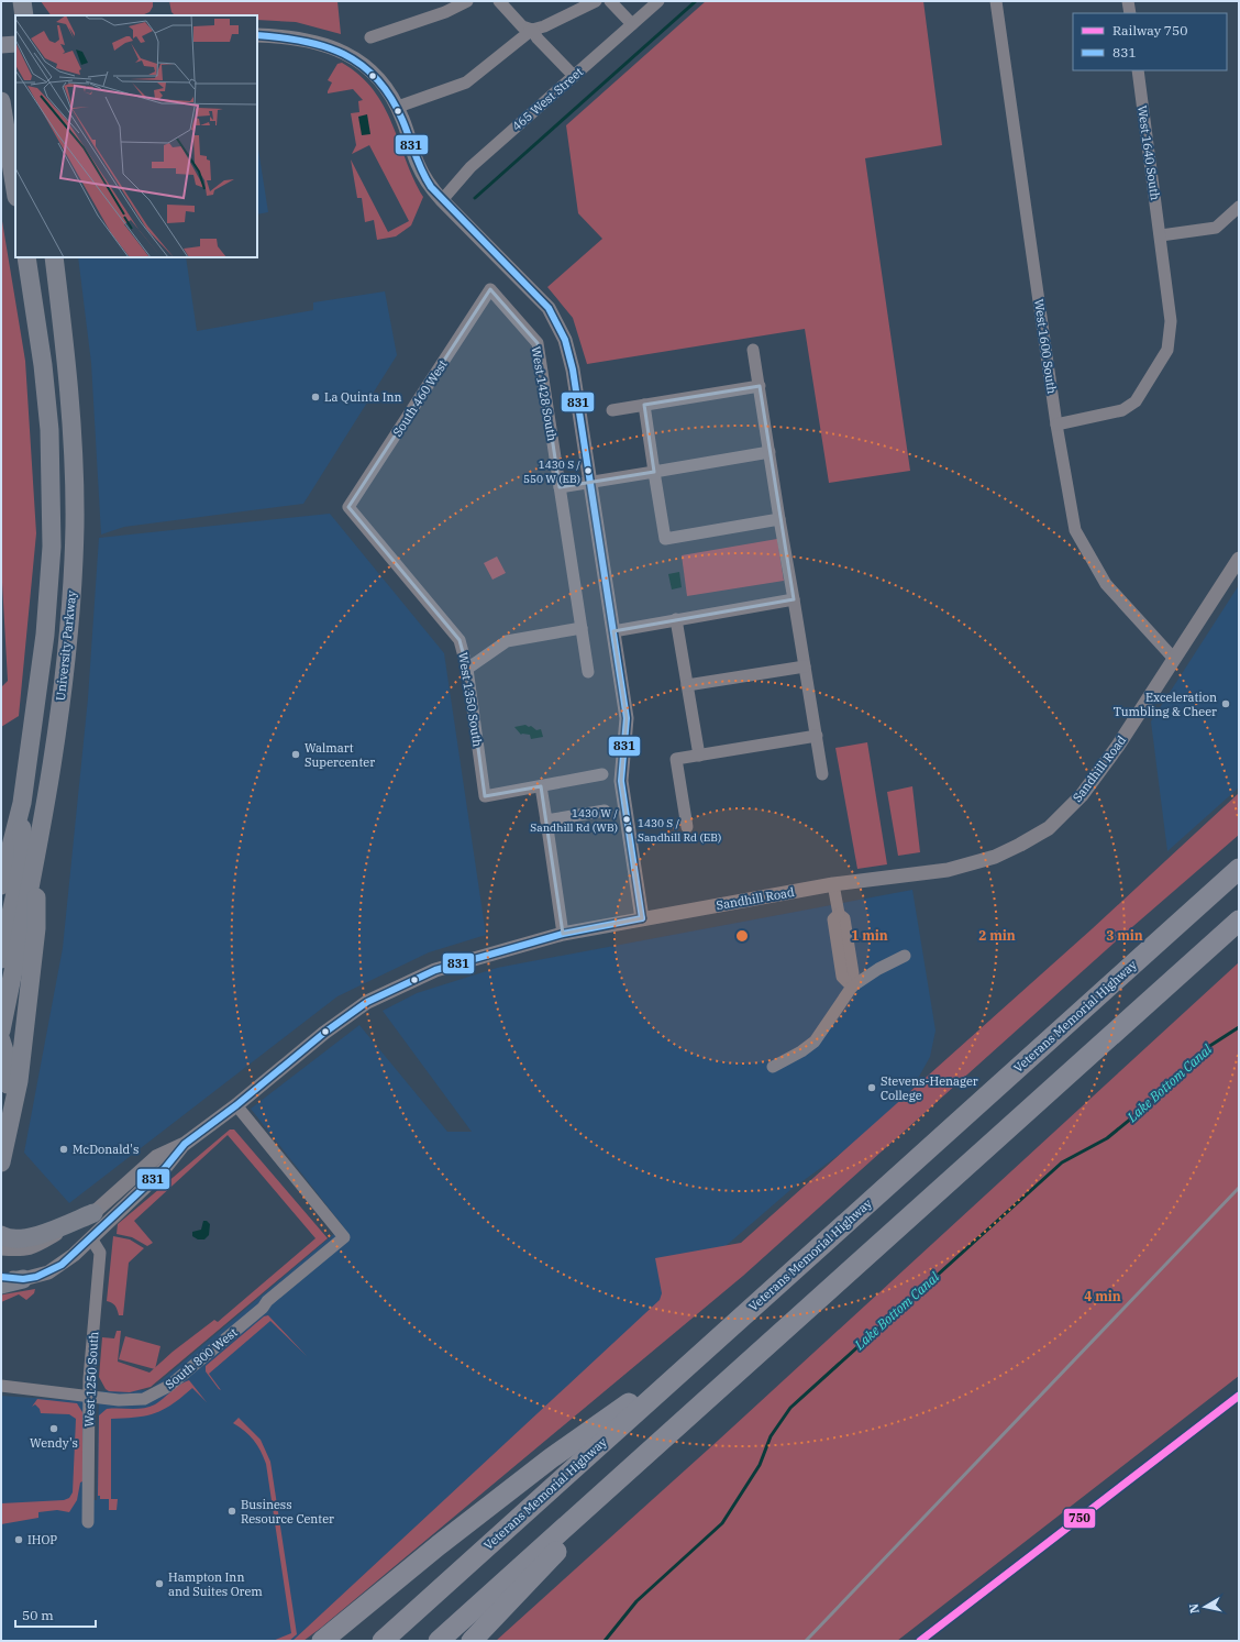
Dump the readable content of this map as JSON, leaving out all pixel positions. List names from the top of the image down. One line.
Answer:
{"streets":{"highway":["Veterans Memorial Highway"],"main road":["University Parkway"],"street":["465 West Street","West 1640 South","West 1600 South","West 1428 South","South 460 West","West 1350 South","Sandhill Road","South 800 West","West 1250 South"]},"crossings":[["West 1640 South","West 1600 South"],["West 1600 South","Sandhill Road"],["West 1428 South","South 460 West"],["South 460 West","West 1350 South"],["Sandhill Road","South 800 West"],["Sandhill Road","West 1250 South"],["South 800 West","West 1250 South"]],"water":["Lake Bottom Canal"],"places":["La Quinta Inn","1430 S / 550 W (EB)","Exceleration Tumbling & Cheer","Walmart Supercenter","1430 W / Sandhill Rd (WB)","1430 S / Sandhill Rd (EB)","Stevens-Henager College","McDonald's","Wendy's","Business Resource Center","IHOP","Hampton Inn and Suites Orem"],"lines":["transit line 831","rail line 750"],"legend":["Railway 750","831"],"scale_bar":"50 m","north":"left","rings":["1 min","2 min","3 min","4 min"]}
